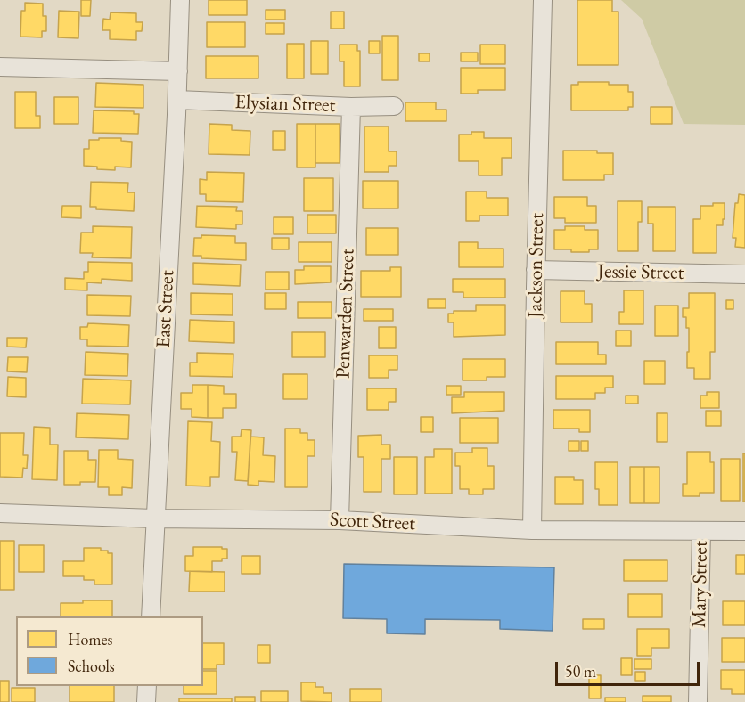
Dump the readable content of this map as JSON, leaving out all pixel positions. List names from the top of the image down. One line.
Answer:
{"streets":{"street":["Elysian Street","Jackson Street","Jessie Street","East Street","Penwarden Street","Scott Street","Mary Street"]},"crossings":[["Elysian Street","East Street"],["Elysian Street","Penwarden Street"],["Jackson Street","Jessie Street"],["Jackson Street","Scott Street"],["East Street","Scott Street"],["Penwarden Street","Scott Street"],["Scott Street","Mary Street"]],"legend":["Homes","Schools"],"scale_bar":"50 m"}
